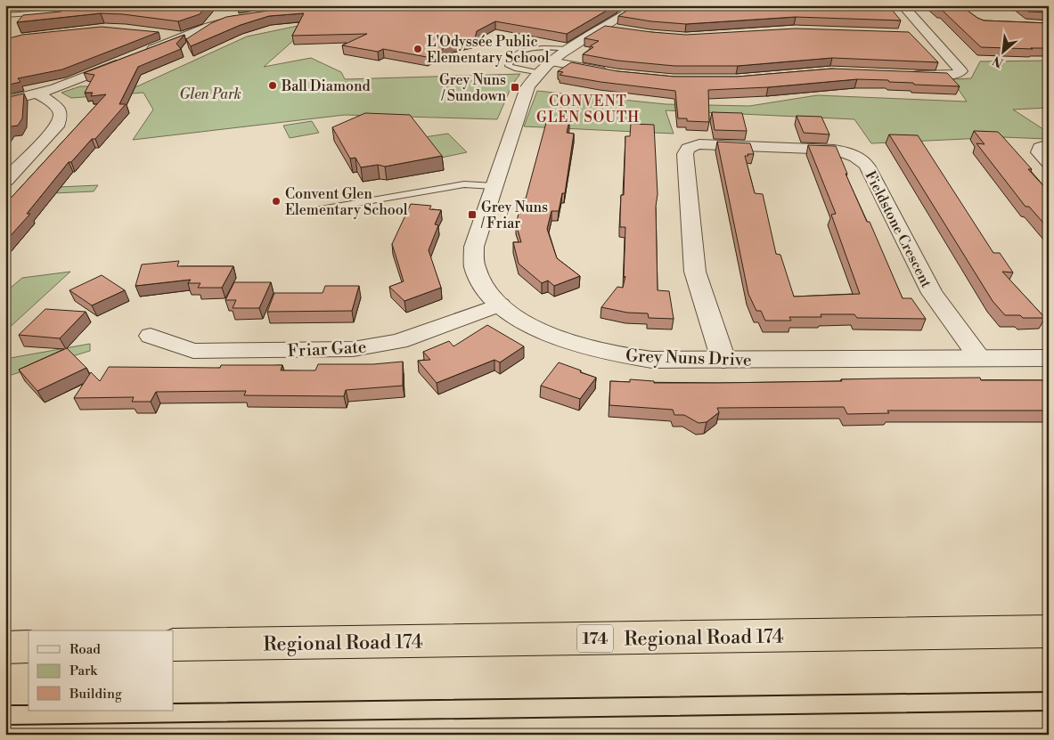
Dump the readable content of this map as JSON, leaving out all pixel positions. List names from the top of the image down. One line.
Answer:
{"streets":{"highway":["Regional Road 174","174"],"street":["Fieldstone Crescent","Friar Gate","Grey Nuns Drive"]},"crossings":[["Fieldstone Crescent","Grey Nuns Drive"],["Friar Gate","Grey Nuns Drive"]],"districts":["CONVENT GLEN SOUTH"],"parks":["Glen Park"],"places":{"other":["L'Odyssée Public Elementary School","Ball Diamond","Convent Glen Elementary School"],"transit":["Grey Nuns / Sundown","Grey Nuns / Friar"]},"legend":["Road","Park","Building"],"north":"bottom left"}
